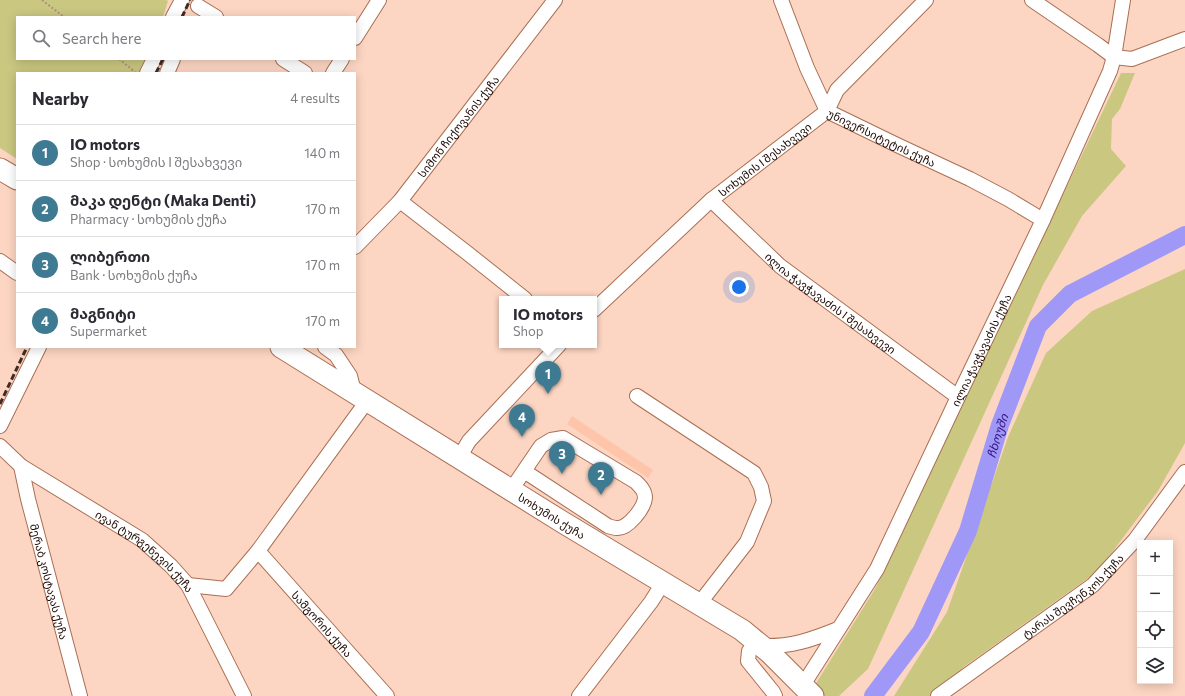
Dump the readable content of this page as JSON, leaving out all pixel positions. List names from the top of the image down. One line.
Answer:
{"streets":{"highway":["სოხუმის ქუჩა"],"street":["სიმონ ჩიქოვანის ქუჩა","უნივერსიტეტის ქუჩა","სოხუმის I შესახვევი","ილია ჭავჭავაძის I შესახვევი","ილია ჭავჭავაძის ქუჩა","ივან ტურგენევის ქუჩა","მერაბ კოსტავას ქუჩა","ტარას შევჩენკოს ქუჩა","სამგორის ქუჩა"]},"crossings":[["უნივერსიტეტის ქუჩა","სოხუმის I შესახვევი"],["უნივერსიტეტის ქუჩა","ილია ჭავჭავაძის ქუჩა"],["სოხუმის I შესახვევი","ილია ჭავჭავაძის I შესახვევი"],["ილია ჭავჭავაძის I შესახვევი","ილია ჭავჭავაძის ქუჩა"],["ილია ჭავჭავაძის ქუჩა","სოხუმის ქუჩა"],["ივან ტურგენევის ქუჩა","მერაბ კოსტავას ქუჩა"]],"water":["ჩხოუში"],"page":{"search":"Search here","heading":["Nearby","4 results"],"list":[{"mark":"1","name":"IO motors","note":"Shop · სოხუმის I შესახვევი","value":"140 m"},{"mark":"2","name":"მაკა დენტი (Maka Denti)","note":"Pharmacy · სოხუმის ქუჩა","value":"170 m"},{"mark":"3","name":"ლიბერთი","note":"Bank · სოხუმის ქუჩა","value":"170 m"},{"mark":"4","name":"მაგნიტი","note":"Supermarket","value":"170 m"}],"popup":["IO motors","Shop"],"pins":["1","4","3","2"],"map_buttons":["+","−"]}}
